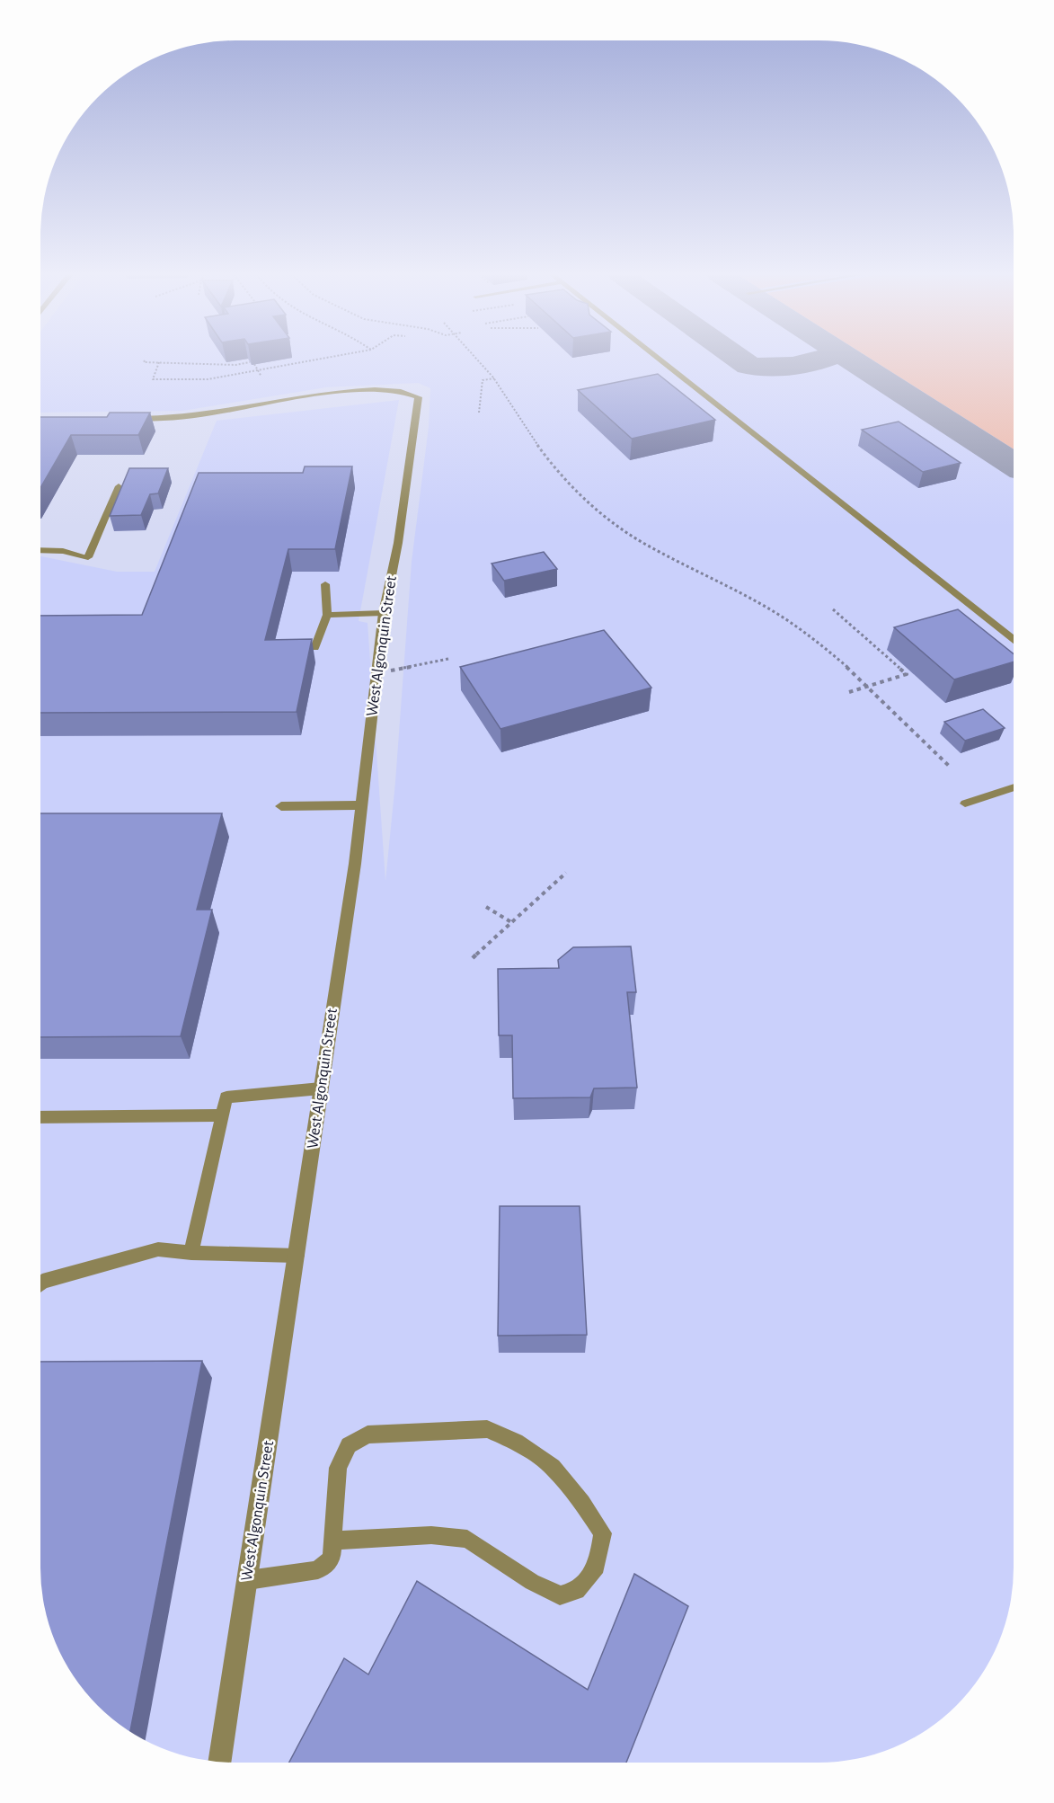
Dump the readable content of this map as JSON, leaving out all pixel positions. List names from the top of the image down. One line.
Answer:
{"streets":{"street":["West Algonquin Street"]}}
